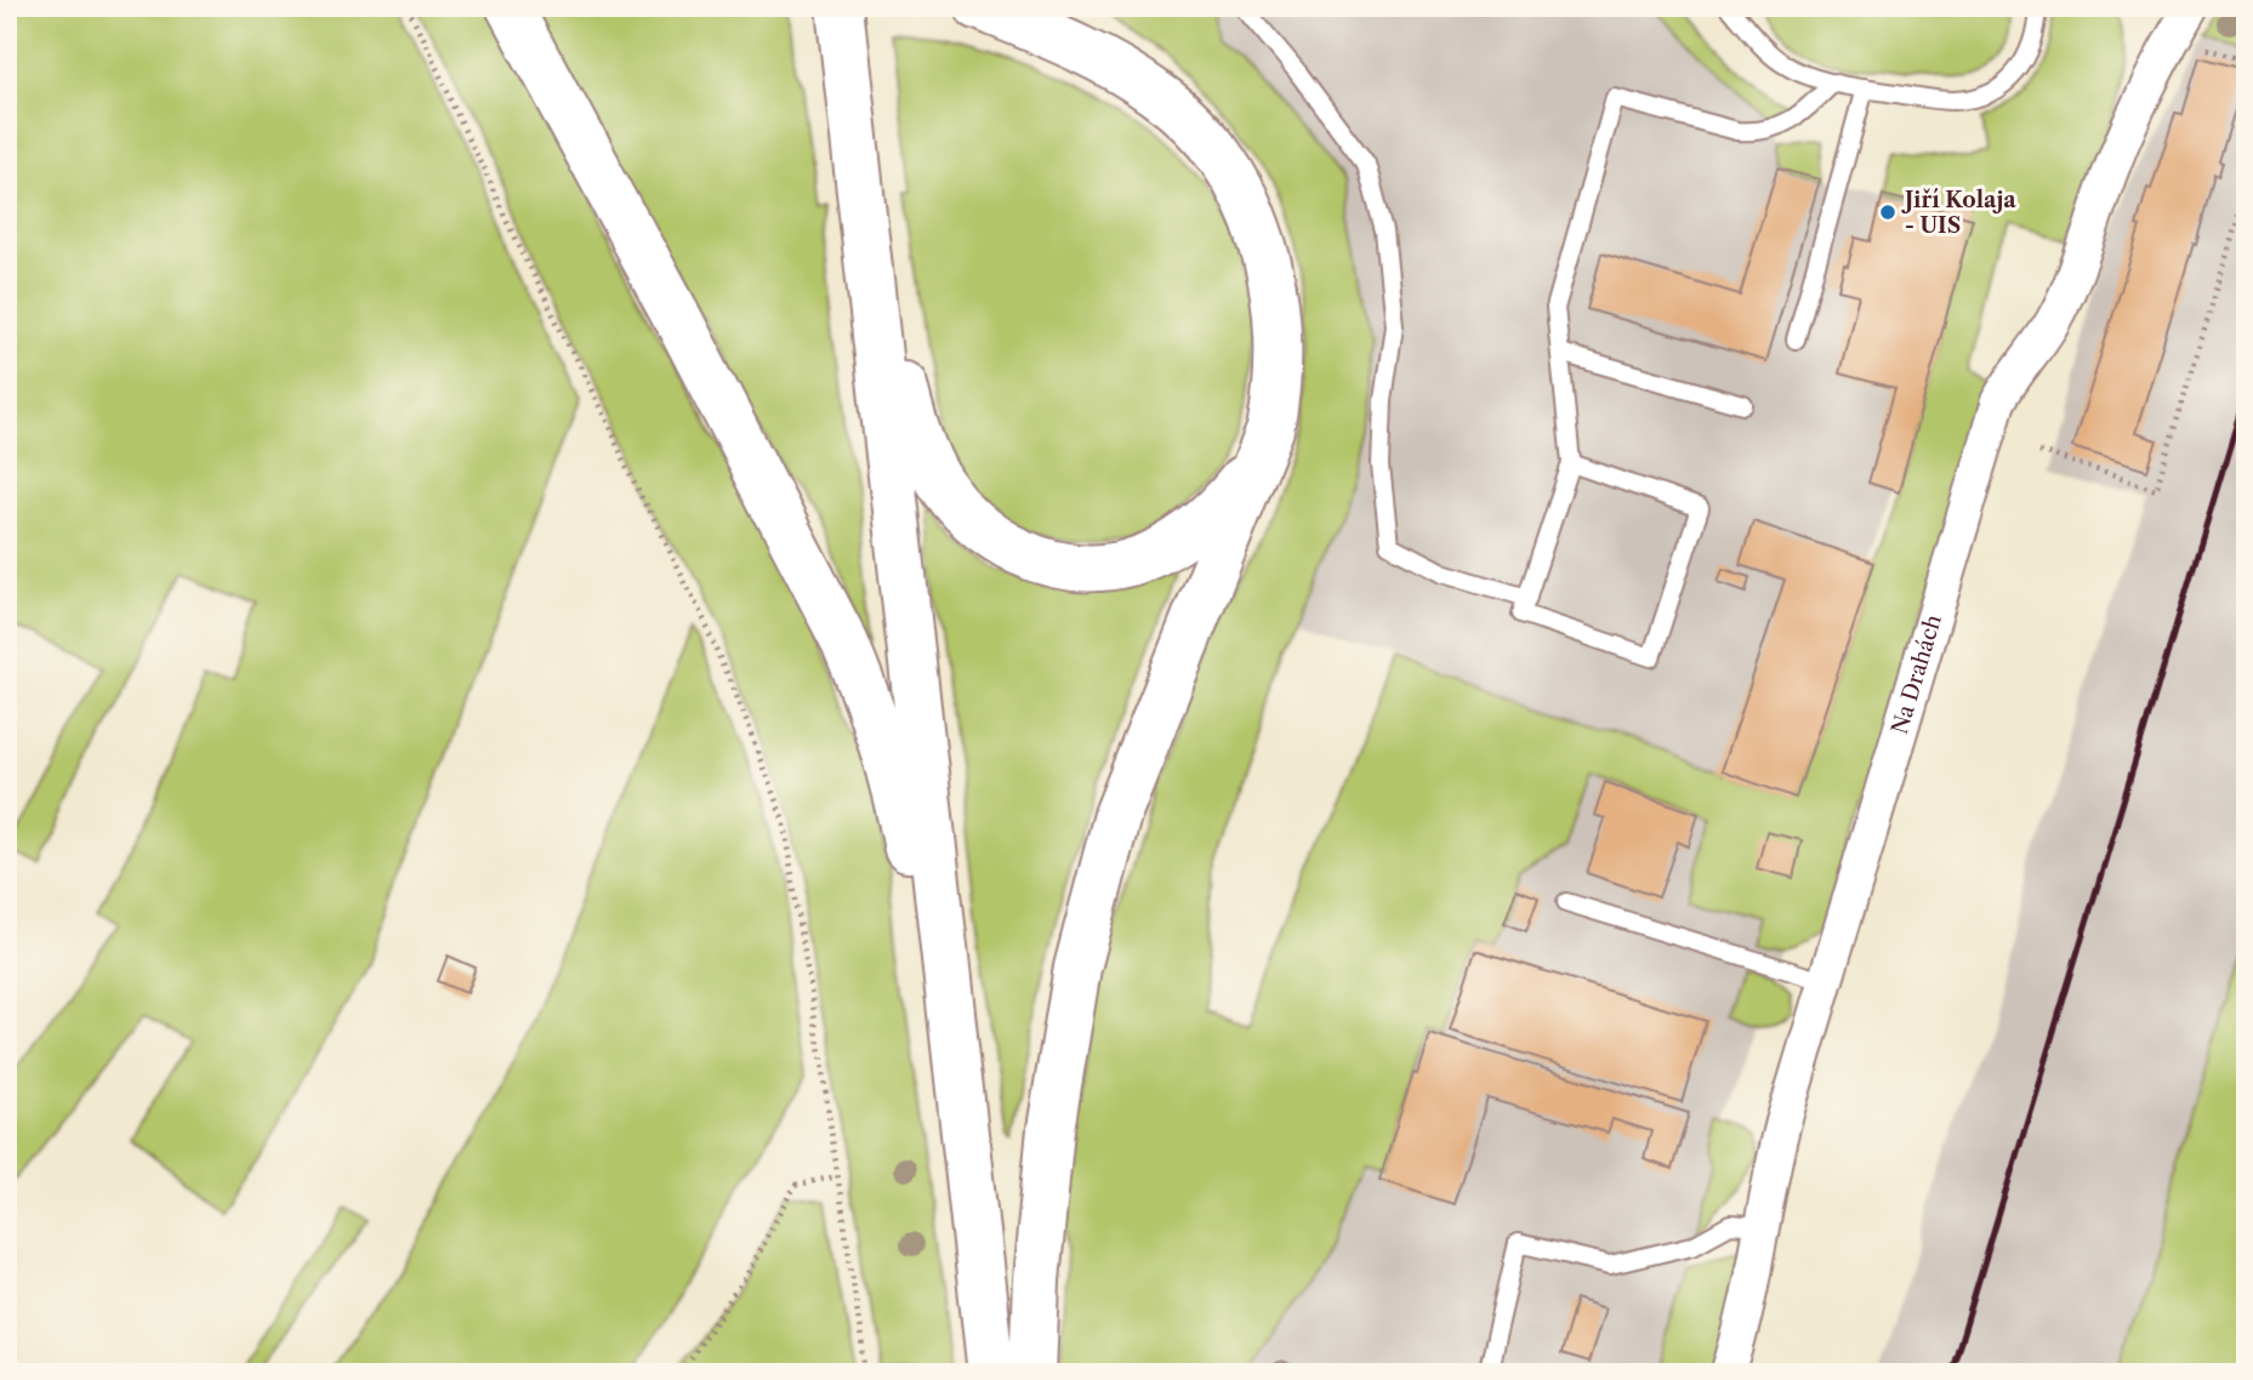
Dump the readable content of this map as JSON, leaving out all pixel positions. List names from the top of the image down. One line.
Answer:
{"streets":{"street":["Na Drahách"]},"places":["Jiří Kolaja - UIS"]}
